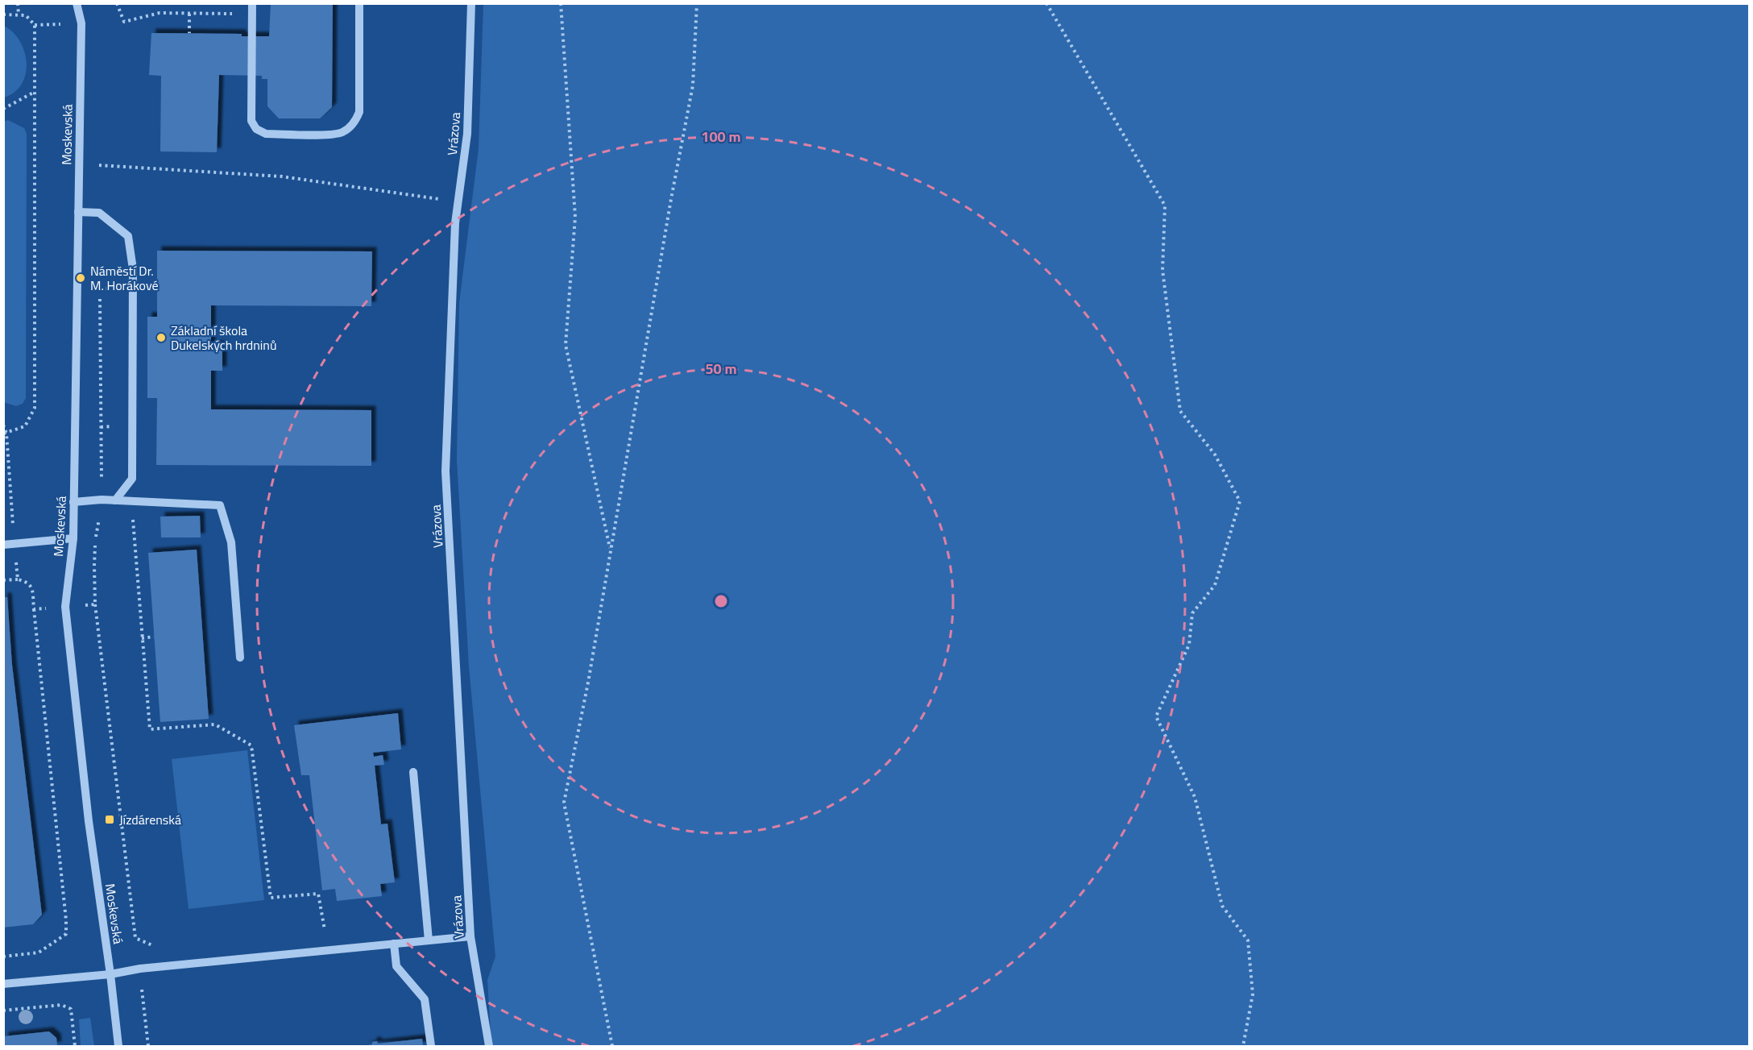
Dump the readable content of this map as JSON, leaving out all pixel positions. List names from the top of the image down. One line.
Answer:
{"streets":{"street":["Vrázova","Moskevská"]},"places":{"other":["Náměstí Dr. M. Horákové","Základní škola Dukelských hrdninů"],"transit":["Jízdárenská"]},"rings":["100 m","50 m"]}
